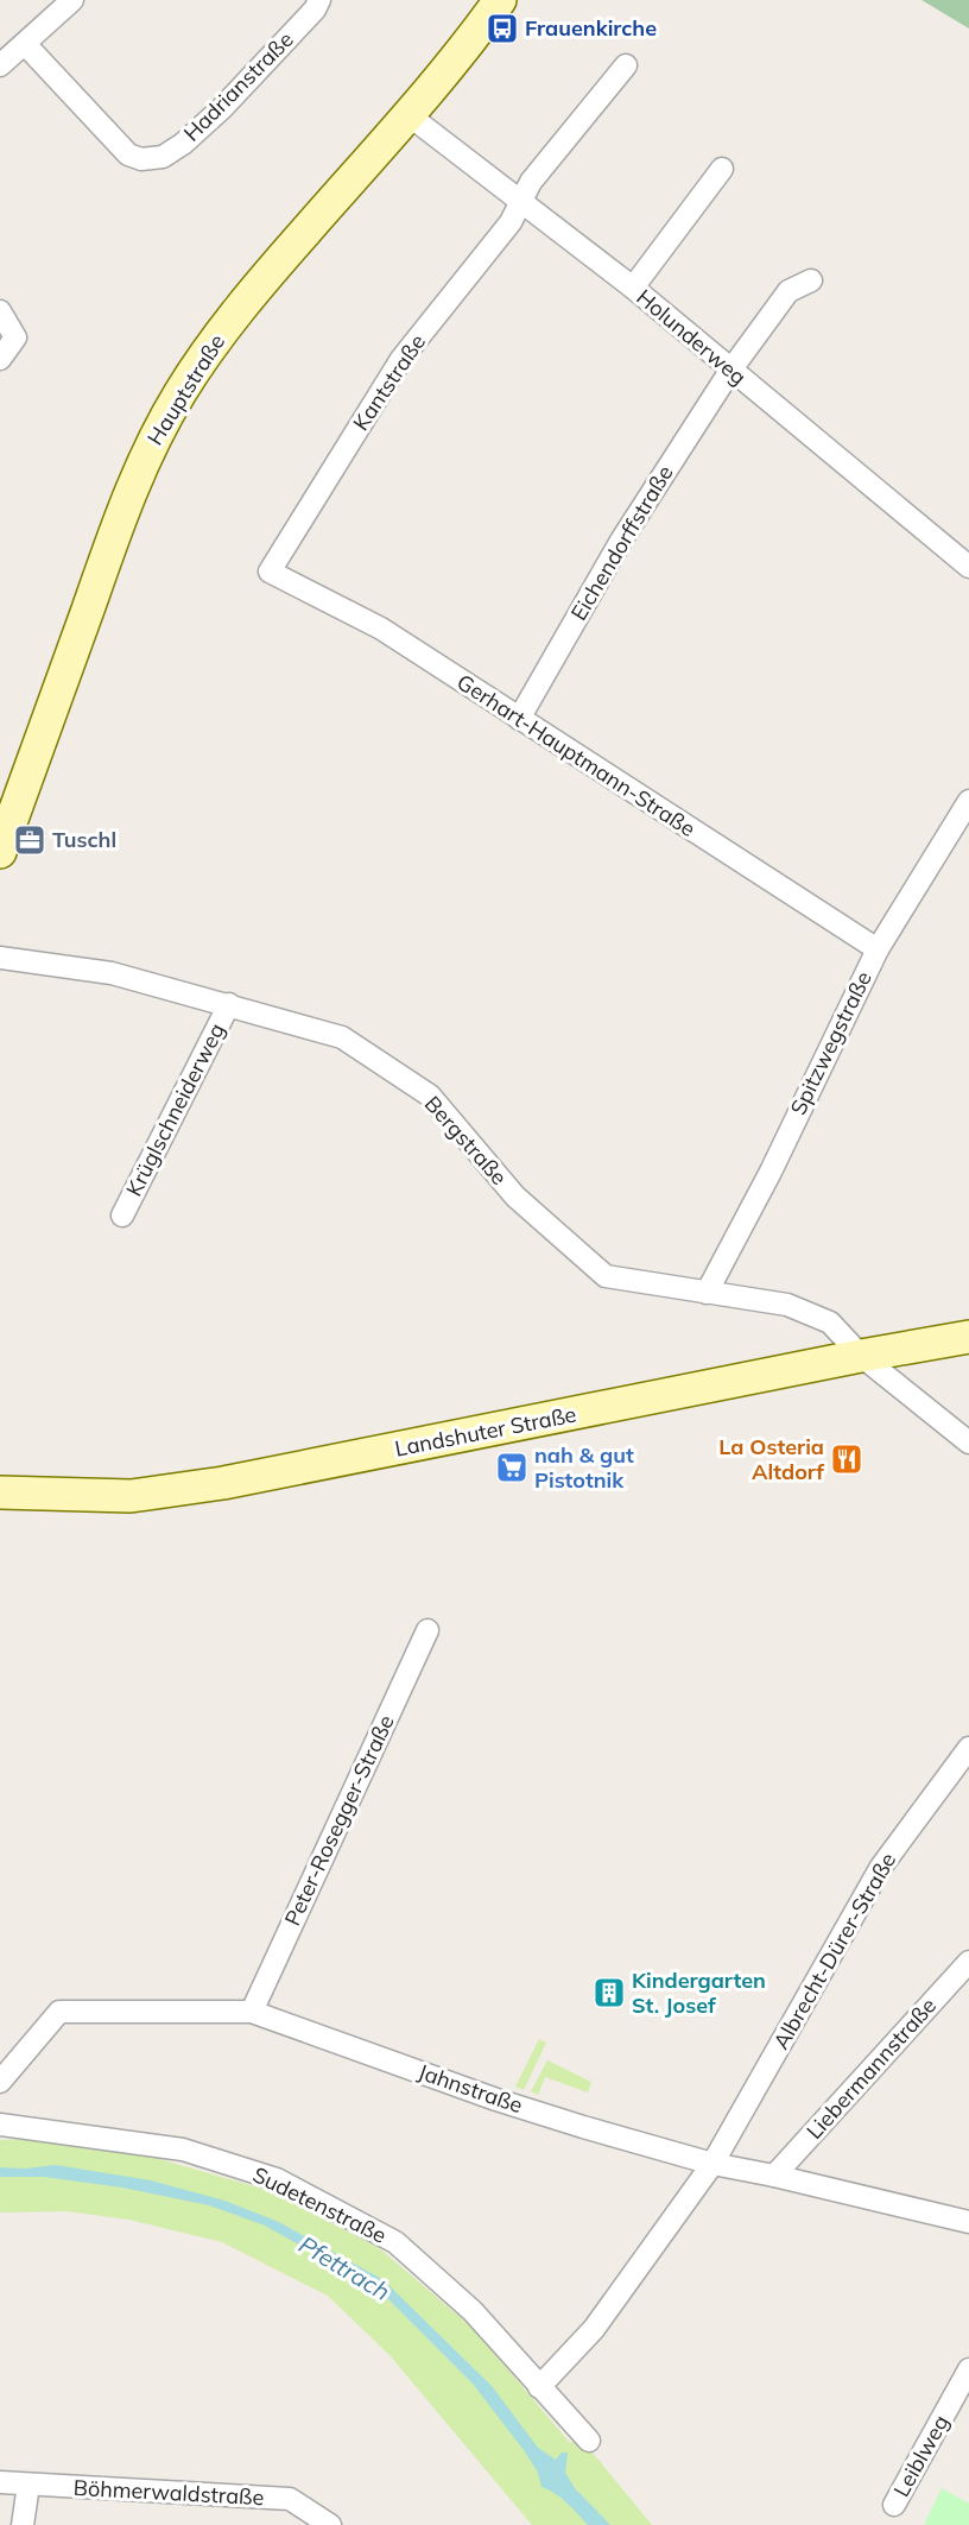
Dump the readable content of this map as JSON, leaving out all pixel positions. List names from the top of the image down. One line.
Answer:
{"streets":{"street":["Hadrianstraße","Holunderweg","Kantstraße","Hauptstraße","Eichendorffstraße","Gerhart-Hauptmann-Straße","Spitzwegstraße","Krüglschneiderweg","Bergstraße","Landshuter Straße","Peter-Rosegger-Straße","Albrecht-Dürer-Straße","Liebermannstraße","Jahnstraße","Sudetenstraße","Leiblweg","Böhmerwaldstraße"]},"crossings":[["Holunderweg","Kantstraße"],["Holunderweg","Hauptstraße"],["Holunderweg","Eichendorffstraße"],["Kantstraße","Gerhart-Hauptmann-Straße"],["Eichendorffstraße","Gerhart-Hauptmann-Straße"],["Gerhart-Hauptmann-Straße","Spitzwegstraße"],["Spitzwegstraße","Bergstraße"],["Krüglschneiderweg","Bergstraße"],["Bergstraße","Landshuter Straße"],["Peter-Rosegger-Straße","Jahnstraße"],["Albrecht-Dürer-Straße","Jahnstraße"],["Liebermannstraße","Jahnstraße"]],"water":["Pfettrach"],"places":{"bus stop":["Frauenkirche"],"office":["Tuschl"],"restaurant":["La Osteria Altdorf"],"supermarket":["nah & gut Pistotnik"],"building":["Kindergarten St. Josef"]}}
